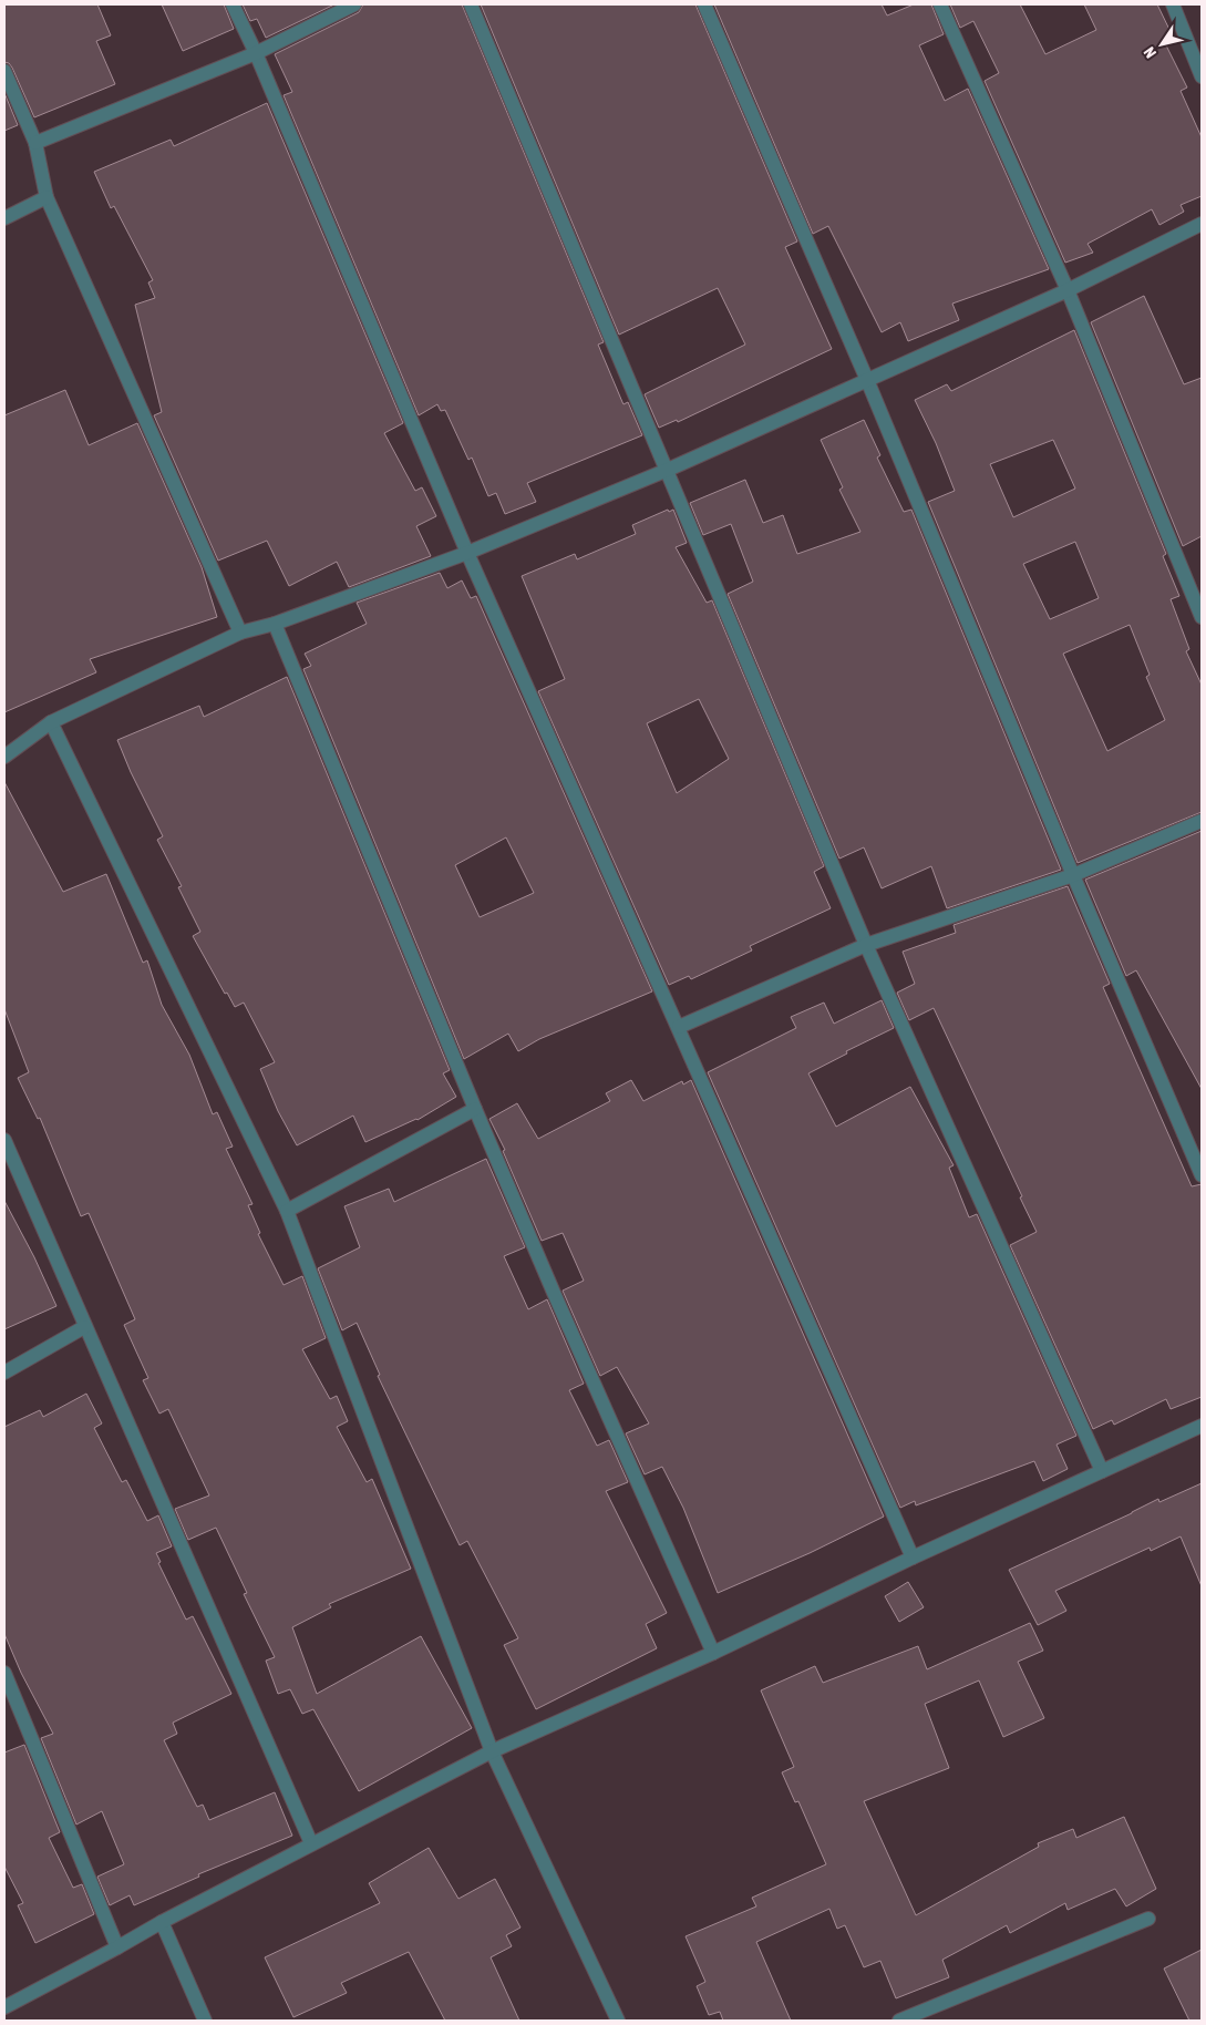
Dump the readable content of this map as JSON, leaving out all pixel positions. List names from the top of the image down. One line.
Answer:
{"north":"bottom left"}
